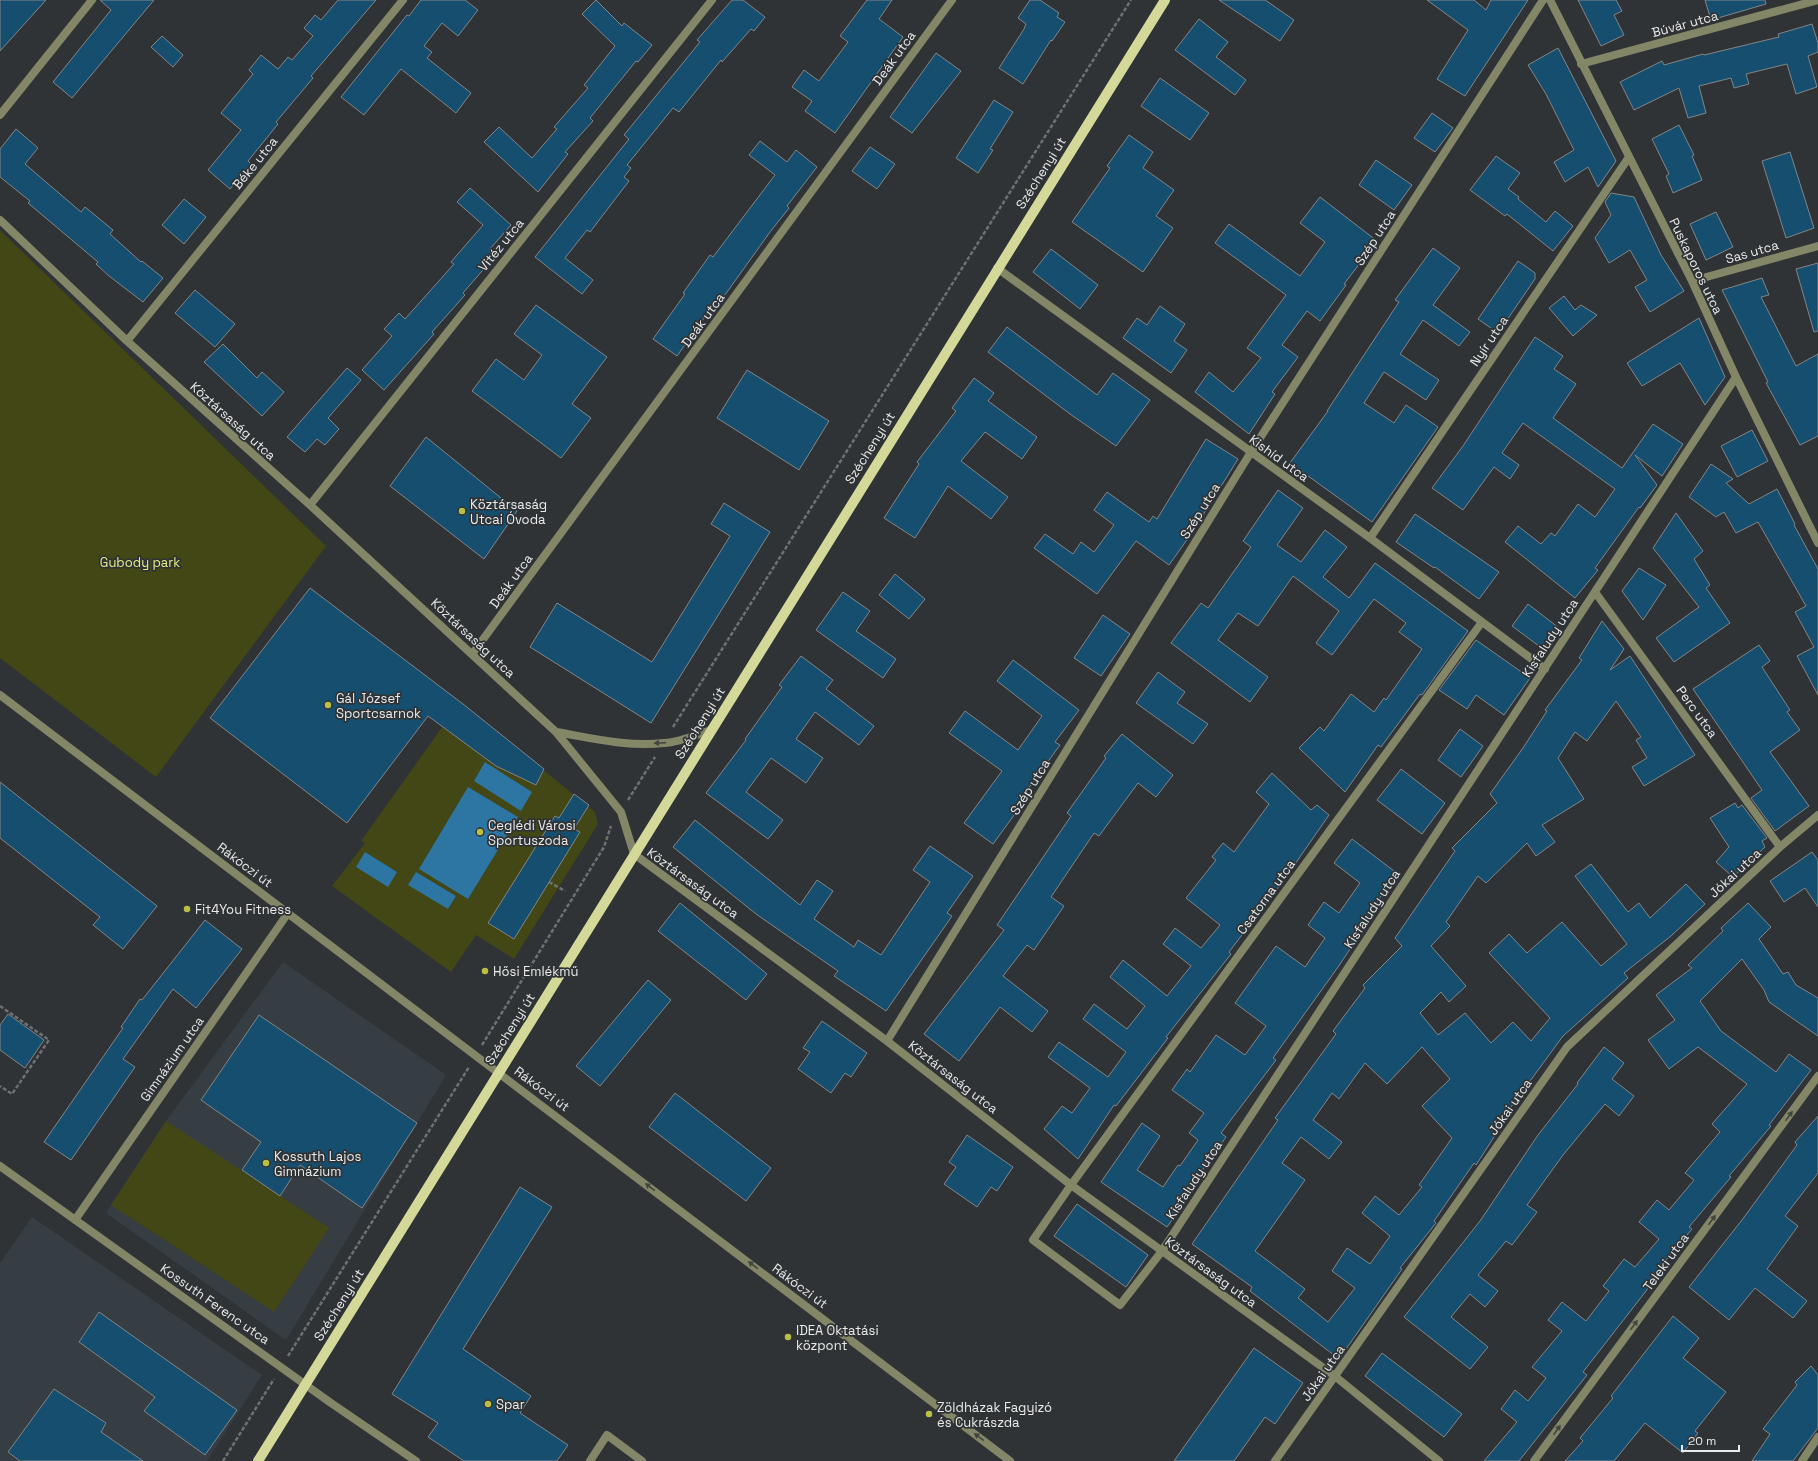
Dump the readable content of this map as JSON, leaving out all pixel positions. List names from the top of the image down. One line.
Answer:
{"streets":{"main road":["Széchenyi út"],"street":["Búvár utca","Deák utca","Béke utca","Szép utca","Vitéz utca","Sas utca","Puskaporos utca","Nyír utca","Köztársaság utca","Kishíd utca","Kisfaludy utca","Perc utca","Rákóczi út","Jókai utca","Csatorna utca","Gimnázium utca","Teleki utca","Kossuth Ferenc utca"]},"crossings":[["Búvár utca","Puskaporos utca"],["Deák utca","Köztársaság utca"],["Béke utca","Köztársaság utca"],["Széchenyi út","Köztársaság utca"],["Széchenyi út","Kishíd utca"],["Széchenyi út","Rákóczi út"],["Széchenyi út","Kossuth Ferenc utca"],["Szép utca","Köztársaság utca"],["Szép utca","Kishíd utca"],["Vitéz utca","Köztársaság utca"],["Sas utca","Puskaporos utca"],["Puskaporos utca","Nyír utca"],["Puskaporos utca","Kisfaludy utca"],["Nyír utca","Kishíd utca"],["Köztársaság utca","Kisfaludy utca"],["Köztársaság utca","Jókai utca"],["Köztársaság utca","Csatorna utca"],["Kishíd utca","Kisfaludy utca"],["Kishíd utca","Csatorna utca"],["Kisfaludy utca","Perc utca"],["Kisfaludy utca","Csatorna utca"],["Perc utca","Jókai utca"],["Rákóczi út","Gimnázium utca"],["Gimnázium utca","Kossuth Ferenc utca"]],"one_way":["Rákóczi út","Teleki utca"],"parks":["Gubody park"],"places":["Köztársaság Utcai Óvoda","Gál József Sportcsarnok","Ceglédi Városi Sportuszoda","Fit4You Fitness","Hősi Emlékmű","Kossuth Lajos Gimnázium","IDEA Oktatási központ","Spar","Zöldházak Fagyizó és Cukrászda"],"scale_bar":"20 m"}
